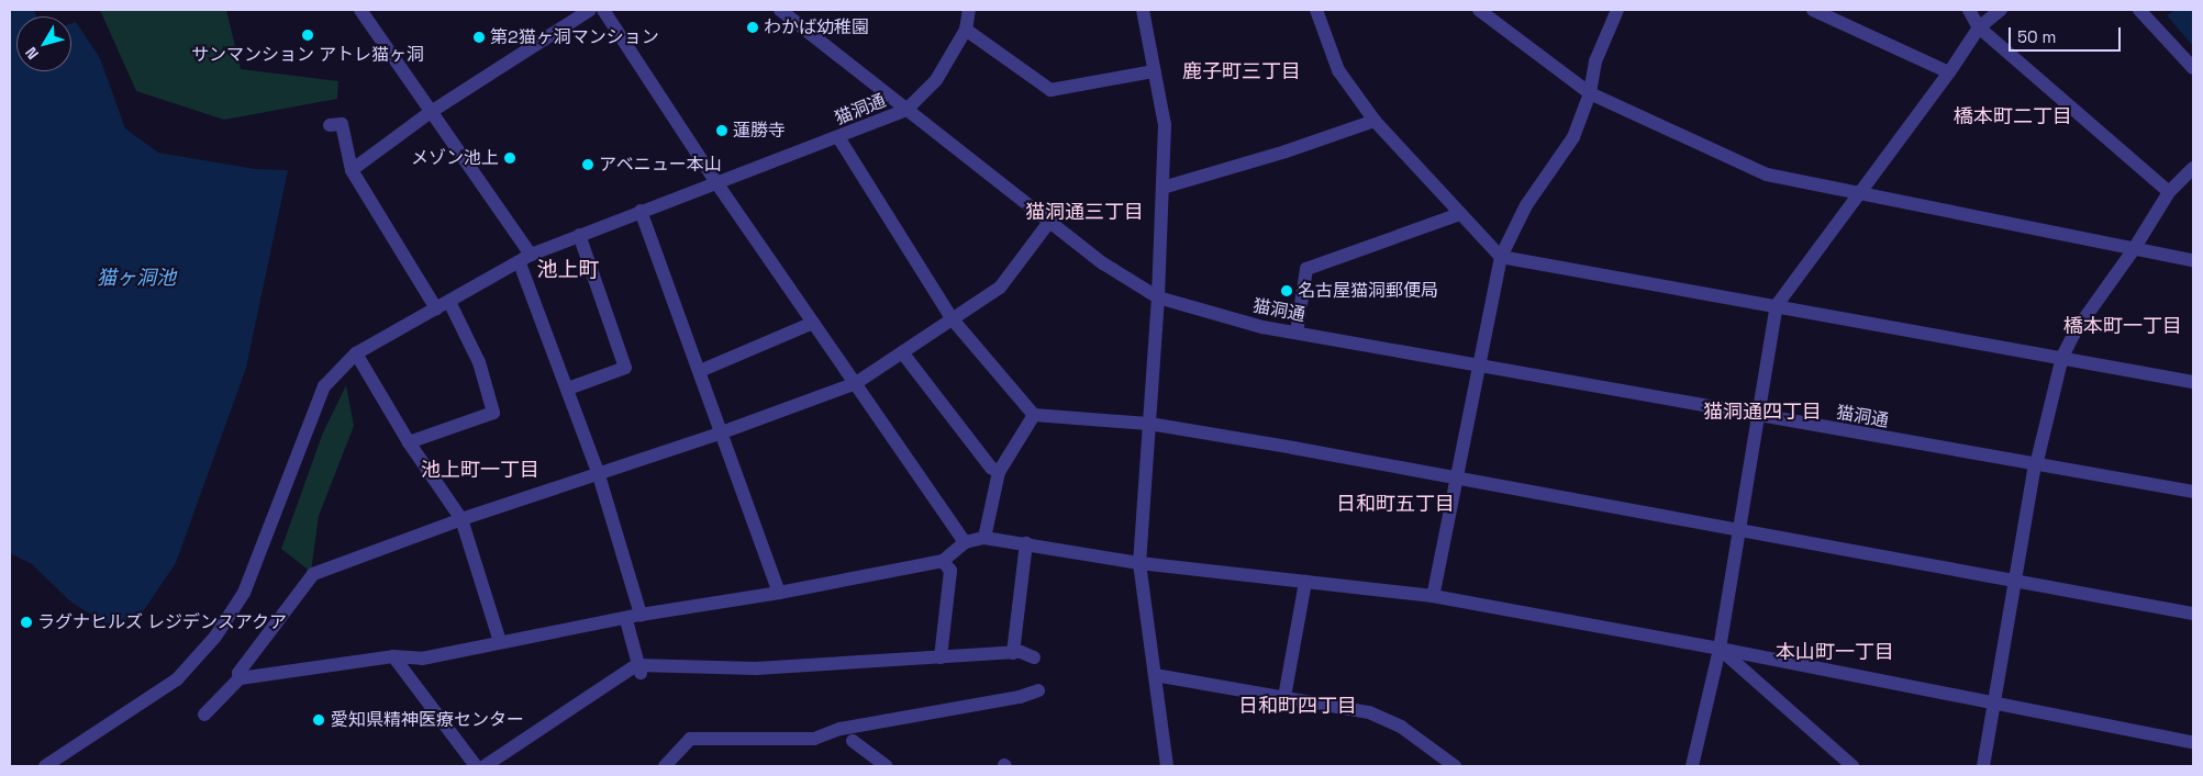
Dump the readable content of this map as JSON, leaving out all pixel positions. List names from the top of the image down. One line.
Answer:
{"streets":{"street":["猫洞通"]},"districts":["鹿子町三丁目","橋本町二丁目","猫洞通三丁目","池上町","橋本町一丁目","猫洞通四丁目","池上町一丁目","日和町五丁目","本山町一丁目","日和町四丁目"],"water":["猫ヶ洞池"],"places":["わかば幼稚園","サンマンション アトレ猫ヶ洞","第2猫ヶ洞マンション","蓮勝寺","メゾン池上","アベニュー本山","名古屋猫洞郵便局","ラグナヒルズ レジデンスアクア","愛知県精神医療センター"],"scale_bar":"50 m","north":"bottom left"}
